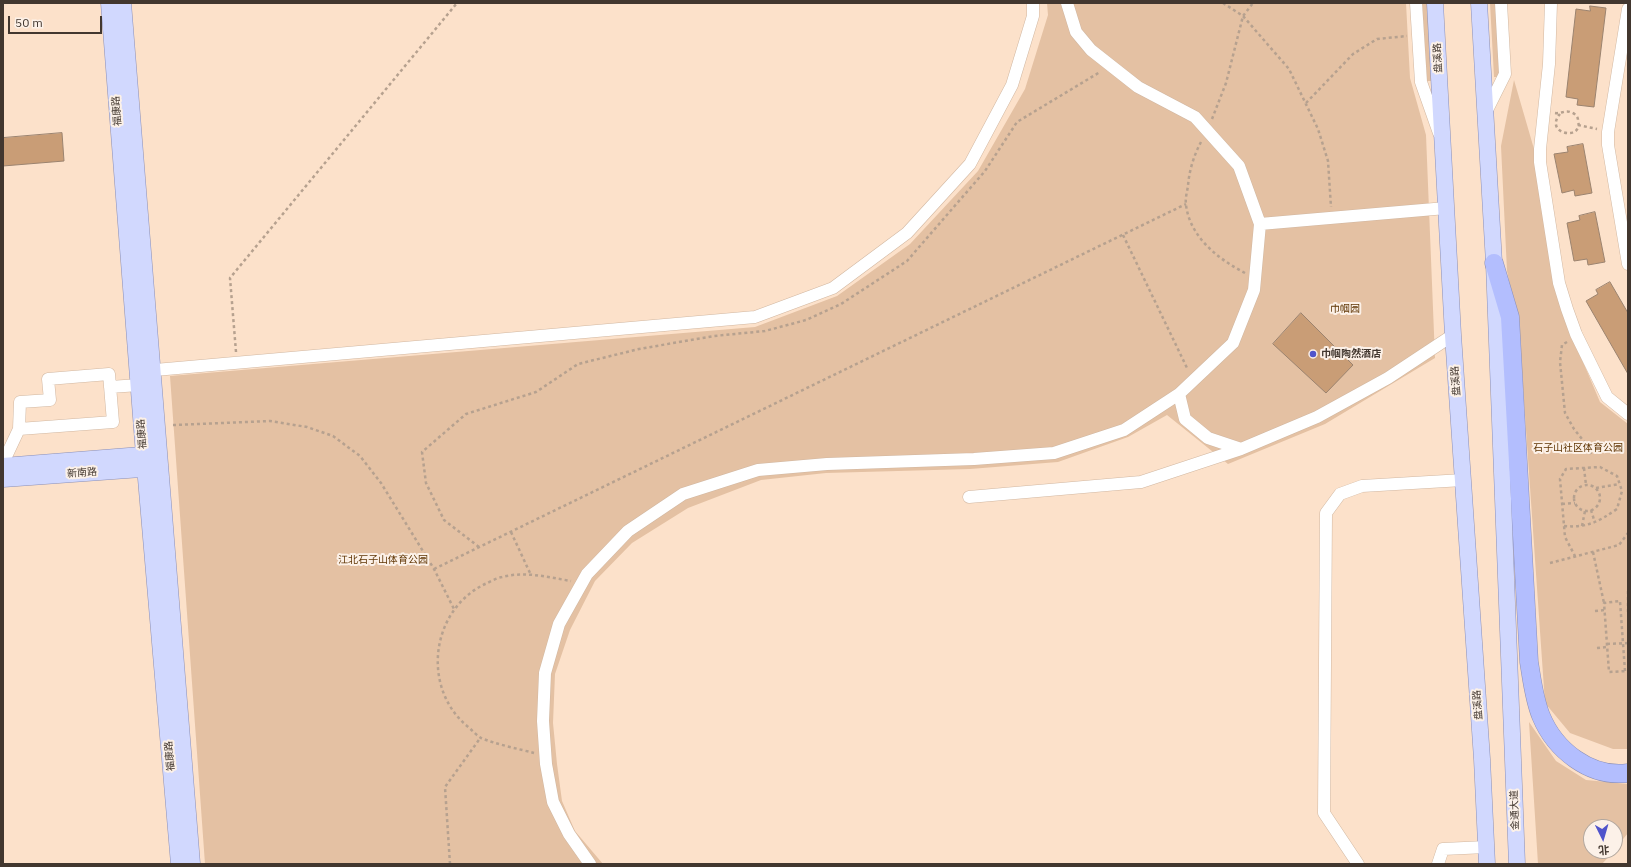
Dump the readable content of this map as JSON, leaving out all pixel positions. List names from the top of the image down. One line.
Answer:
{"streets":{"main road":["盘溪路","福康路","新南路","金通大道"]},"crossings":[["福康路","新南路"]],"parks":["巾帼园","石子山社区体育公园","江北石子山体育公园"],"places":["巾帼陶然酒店"],"scale_bar":"50 m","north":"bottom"}
